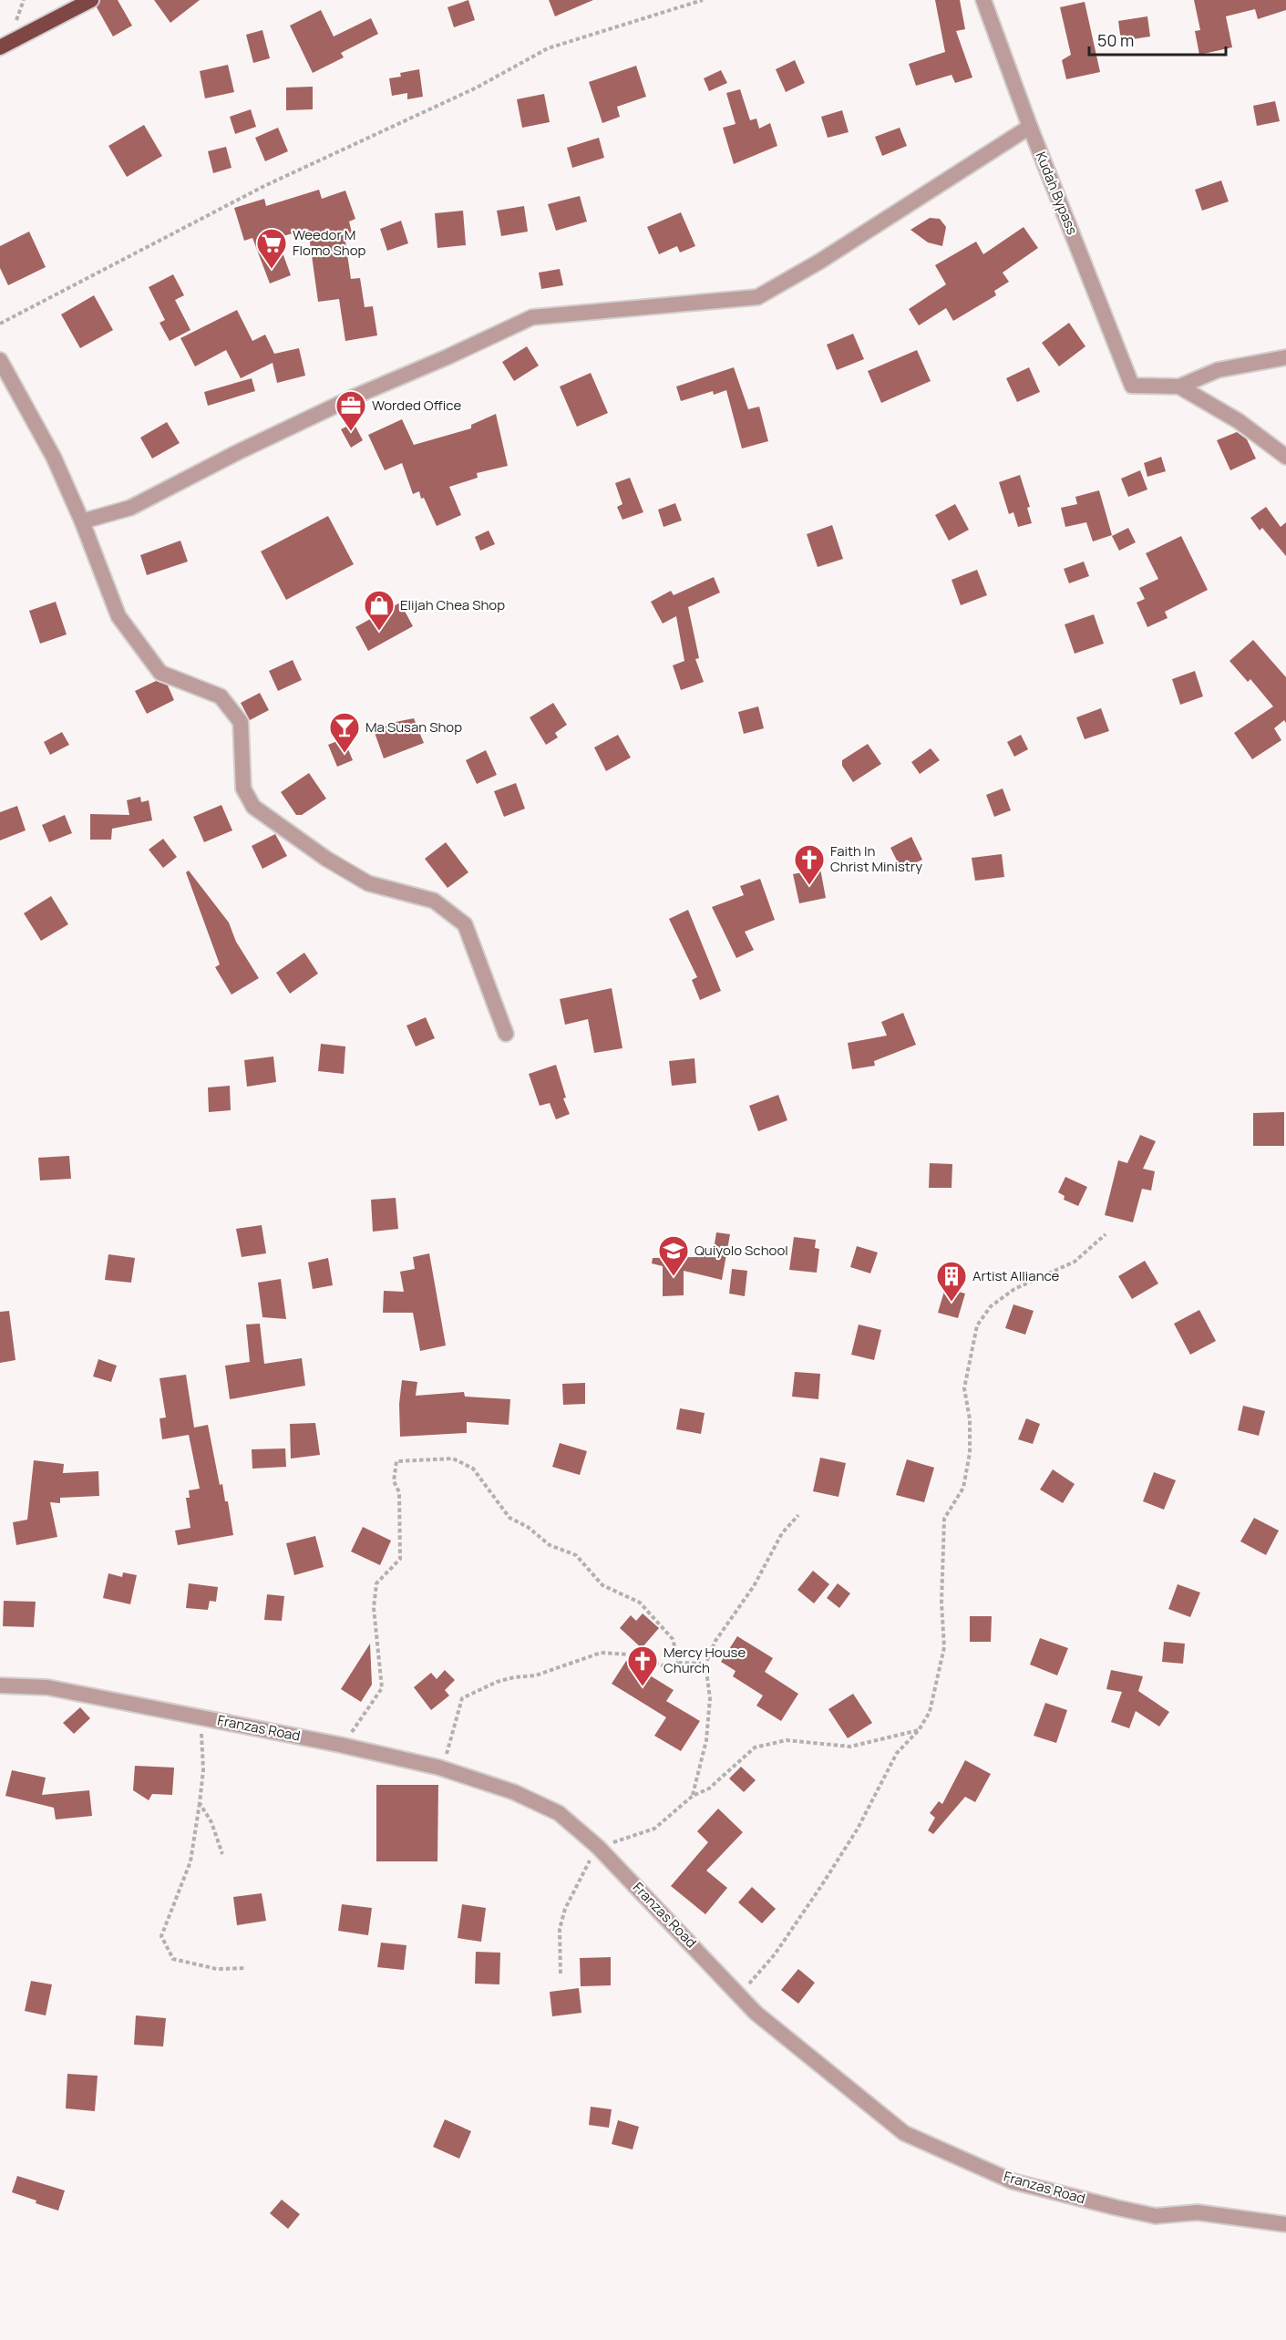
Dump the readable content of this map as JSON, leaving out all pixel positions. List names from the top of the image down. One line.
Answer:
{"streets":{"street":["Kudah Bypass","Franzas Road"]},"places":{"supermarket":["Weedor M Flomo Shop"],"office":["Worded Office"],"shop":["Elijah Chea Shop"],"bar":["Ma Susan Shop"],"church":["Faith In Christ Ministry","Mercy House Church"],"school or university":["Quiyolo School"],"building":["Artist Alliance"]},"scale_bar":"50 m"}
